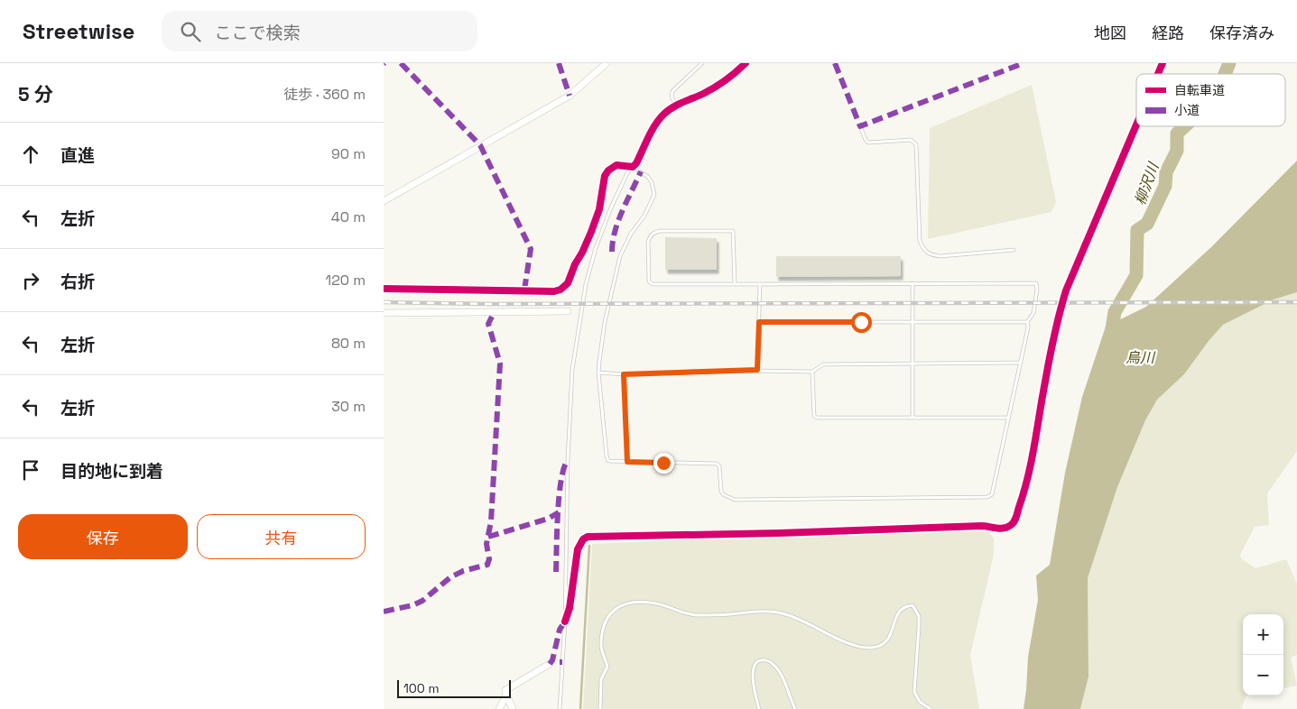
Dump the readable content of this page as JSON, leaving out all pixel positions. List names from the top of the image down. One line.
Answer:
{"water":["柳沢川","烏川"],"legend":["自転車道","小道"],"scale_bar":"100 m","page":{"header":"Streetwise","search":"ここで検索","nav":["地図","経路","保存済み"],"heading":["5 分","徒歩 · 360 m"],"list":[["直進","90 m"],["左折","40 m"],["右折","120 m"],["左折","80 m"],["左折","30 m"],"目的地に到着"],"buttons":["保存","共有"],"map_buttons":["+","−"],"scale":"100 m"}}
